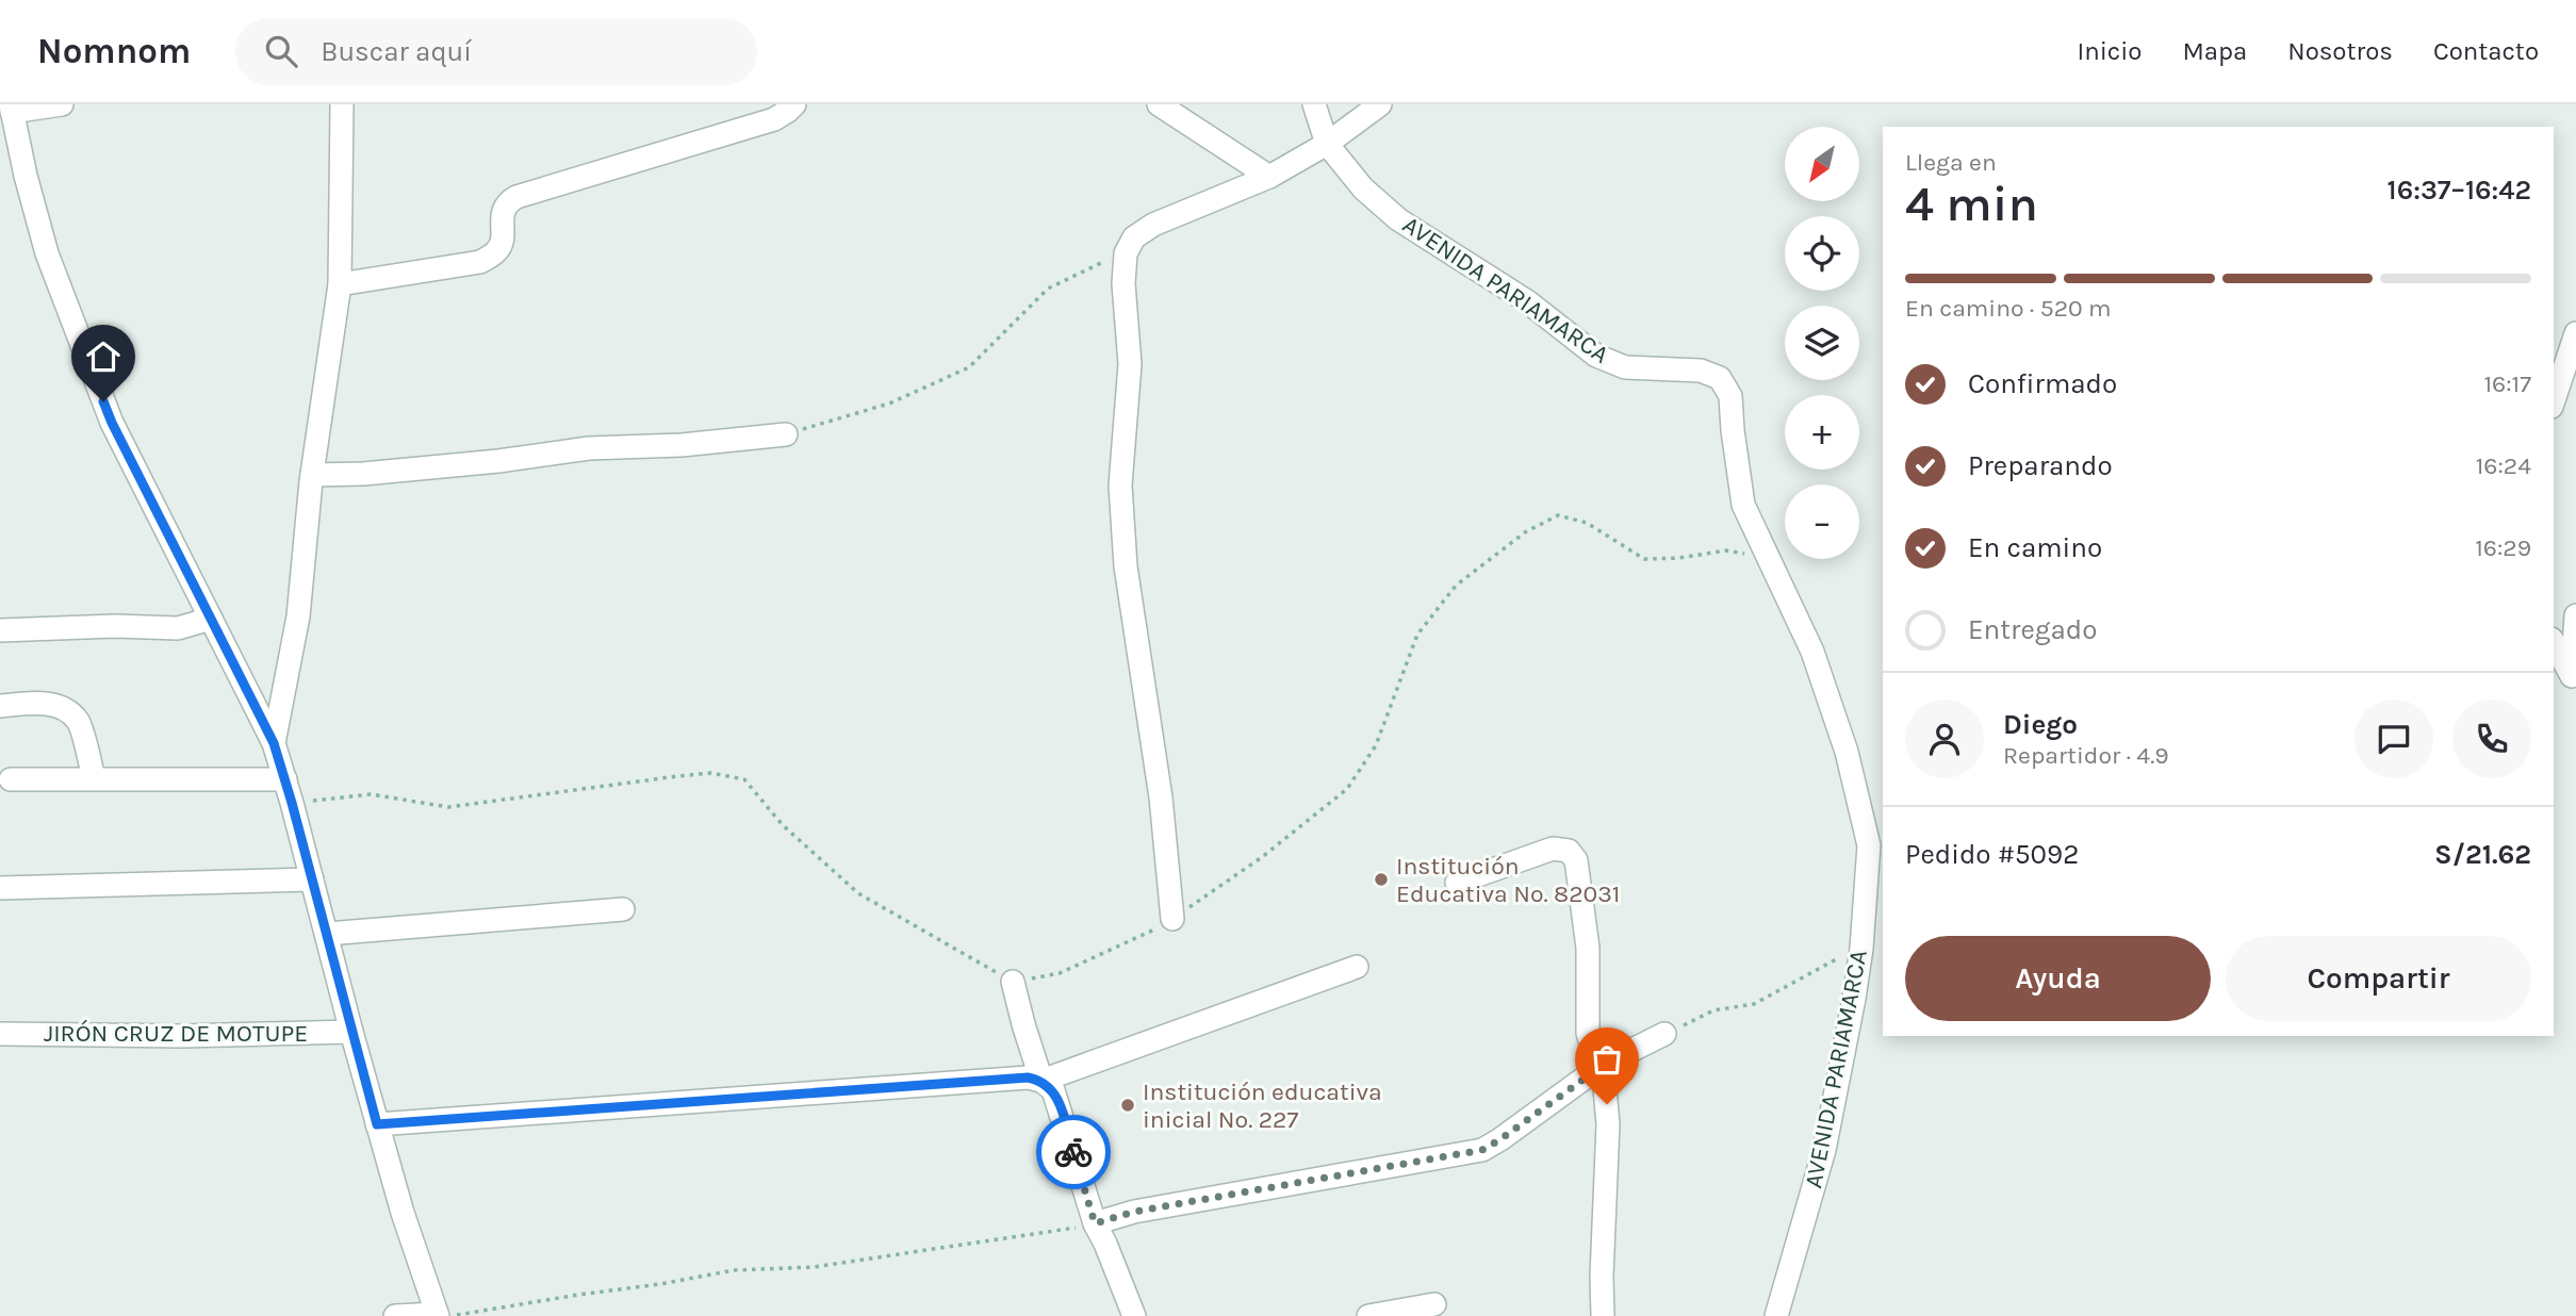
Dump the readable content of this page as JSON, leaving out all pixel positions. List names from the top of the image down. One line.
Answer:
{"streets":{"street":["AVENIDA PARIAMARCA","JIRÓN CRUZ DE MOTUPE"]},"places":["Institución Educativa No. 82031","Institución educativa inicial No. 227"],"north":"bottom left","page":{"header":"Nomnom","search":"Buscar aquí","nav":["Inicio","Mapa","Nosotros","Contacto"],"map_buttons":["+","−"],"heading":["4 min","Llega en","16:37–16:42"],"panel":["Diego","Repartidor · 4.9","Pedido #5092","S/21.62"],"bar":"En camino · 520 m","list":[["Confirmado","16:17"],["Preparando","16:24"],["En camino","16:29"],"Entregado"],"buttons":["Ayuda","Compartir"]}}
